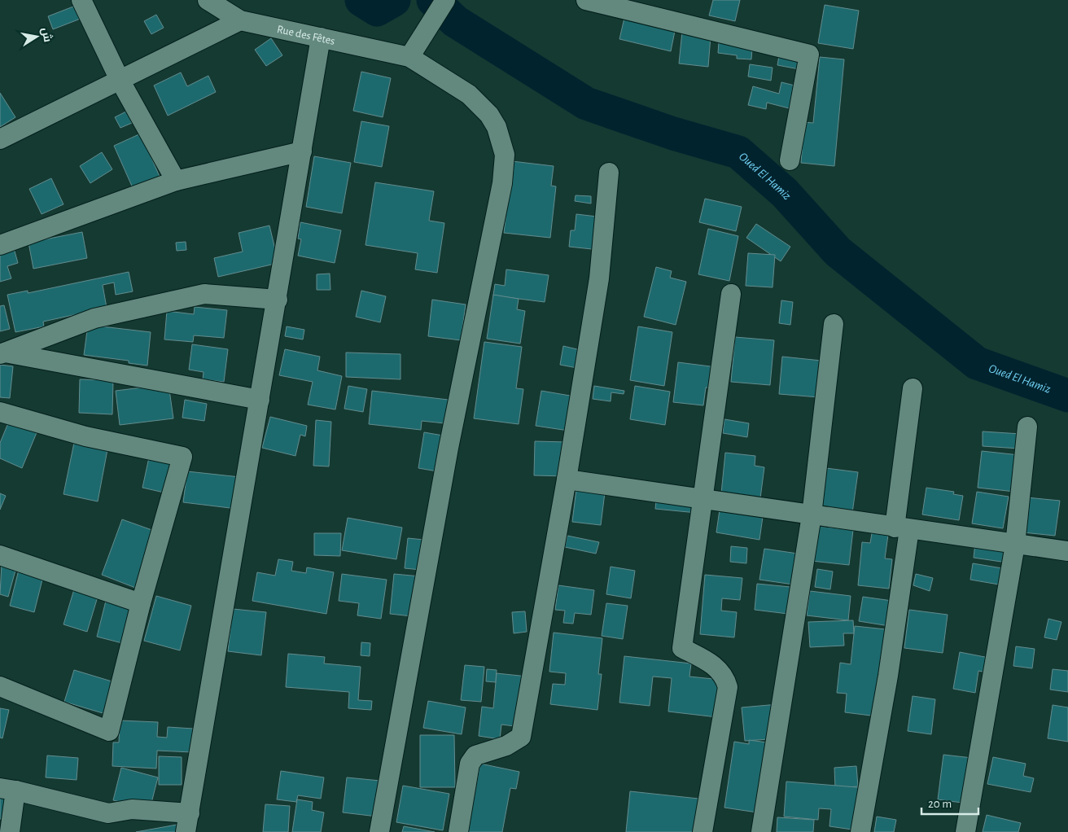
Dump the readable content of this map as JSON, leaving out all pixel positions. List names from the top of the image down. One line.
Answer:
{"streets":{"street":["Rue des Fêtes"]},"water":["Oued El Hamiz"],"scale_bar":"20 m","north":"right"}
